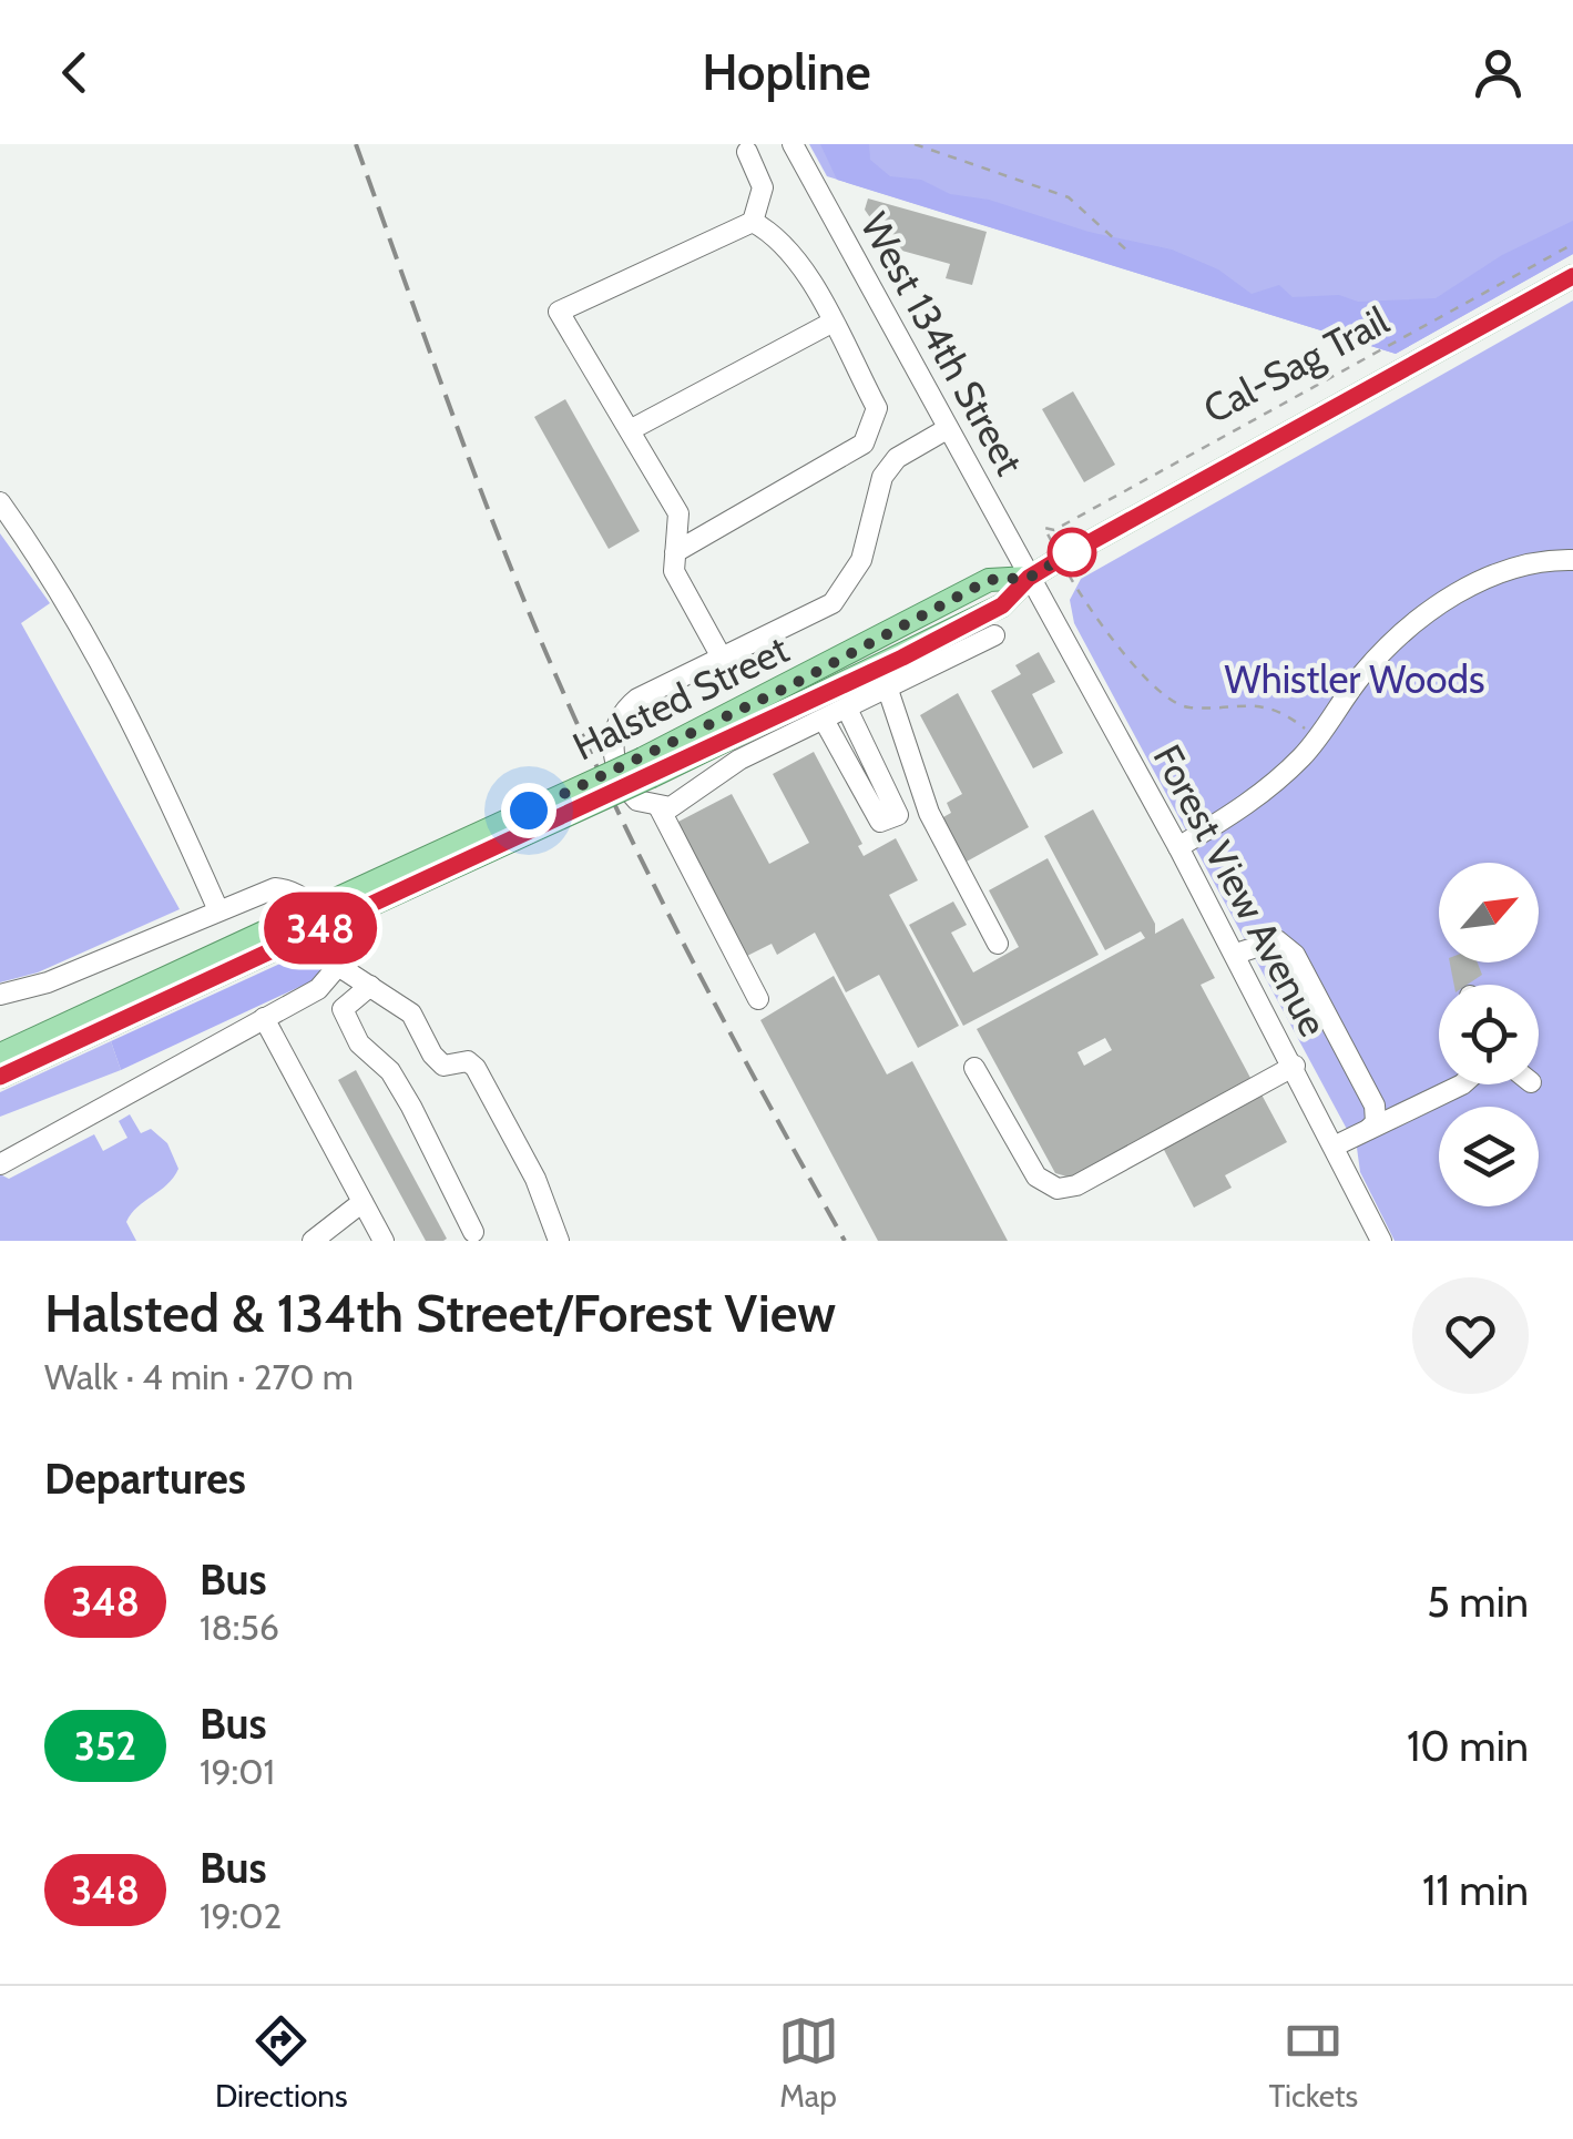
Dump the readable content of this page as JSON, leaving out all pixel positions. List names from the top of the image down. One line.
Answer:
{"streets":{"main road":["Halsted Street"],"street":["West 134th Street","Forest View Avenue"],"path":["Cal-Sag Trail"]},"crossings":[["West 134th Street","Halsted Street"],["West 134th Street","Forest View Avenue"],["Halsted Street","Forest View Avenue"]],"parks":["Whistler Woods"],"lines":["bus line 348"],"north":"top right","page":{"header":"Hopline","on_map":"348","heading":[["Halsted & 134th Street/Forest View","Walk · 4 min · 270 m"],"Departures"],"list":[{"mark":"348","name":"Bus","note":"18:56","value":"5 min"},{"mark":"352","name":"Bus","note":"19:01","value":"10 min"},{"mark":"348","name":"Bus","note":"19:02","value":"11 min"}],"tabs":["Directions","Map","Tickets"]}}
